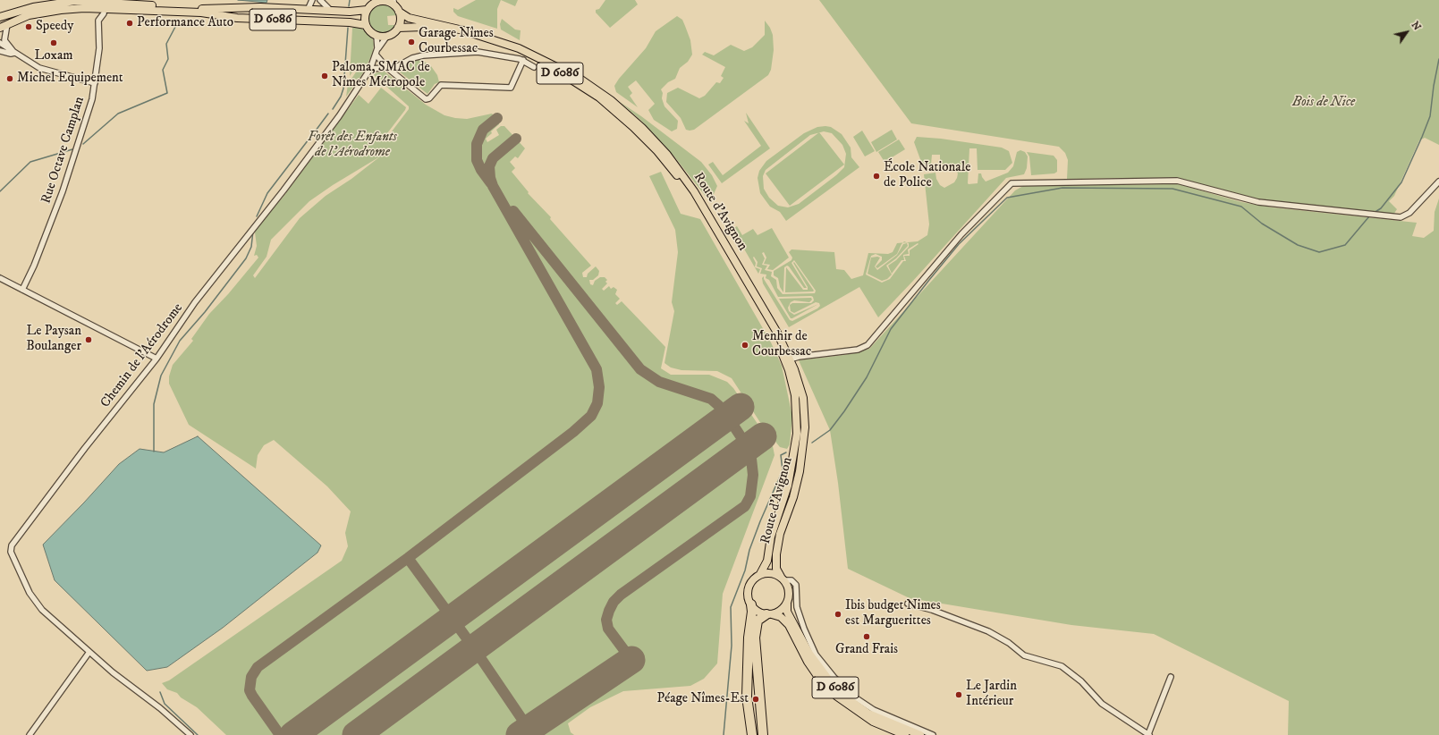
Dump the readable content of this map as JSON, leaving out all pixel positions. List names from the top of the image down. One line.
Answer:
{"streets":{"main road":["D 6086","Route d'Avignon"],"street":["Rue Octave Camplan","Chemin de l'Aérodrome"]},"crossings":[["D 6086","Route d'Avignon"],["D 6086","Chemin de l'Aérodrome"],["Route d'Avignon","Chemin de l'Aérodrome"]],"parks":["Bois de Nice","Forêt des Enfants de l'Aérodrome"],"places":["Performance Auto","Speedy","Garage Nîmes Courbessac","Loxam","Paloma, SMAC de Nîmes Métropole","Michel Equipement","École Nationale de Police","Le Paysan Boulanger","Menhir de Courbessac","Ibis budget Nimes est Marguerittes","Grand Frais","Le Jardin Intérieur","Péage Nîmes-Est"],"north":"top right"}
